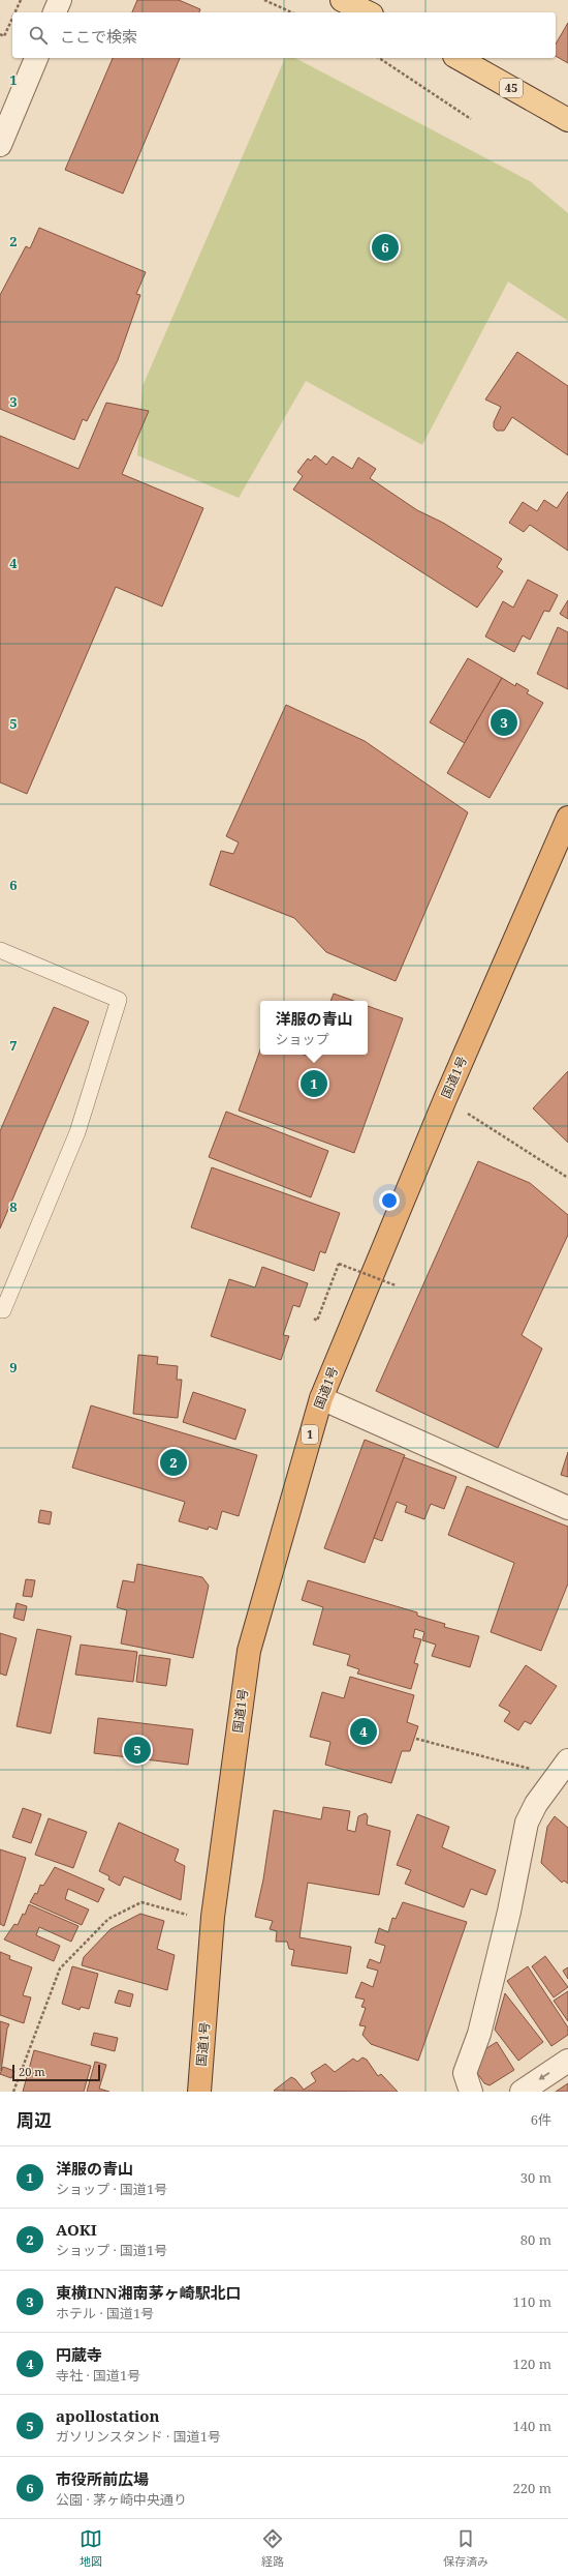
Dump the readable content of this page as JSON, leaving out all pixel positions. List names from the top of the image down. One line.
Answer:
{"streets":{"highway":["国道1号","1"],"main road":["45"]},"scale_bar":"20 m","page":{"search":"ここで検索","pins":["6","3","1","2","4","5"],"popup":["洋服の青山","ショップ"],"scale":"20 m","heading":["周辺","6件"],"list":[{"mark":"1","name":"洋服の青山","note":"ショップ · 国道1号","value":"30 m"},{"mark":"2","name":"AOKI","note":"ショップ · 国道1号","value":"80 m"},{"mark":"3","name":"東横INN湘南茅ヶ崎駅北口","note":"ホテル · 国道1号","value":"110 m"},{"mark":"4","name":"円蔵寺","note":"寺社 · 国道1号","value":"120 m"},{"mark":"5","name":"apollostation","note":"ガソリンスタンド · 国道1号","value":"140 m"},{"mark":"6","name":"市役所前広場","note":"公園 · 茅ヶ崎中央通り","value":"220 m"}],"nav":["地図","経路","保存済み"]},"grid":{"rows":["1","2","3","4","5","6","7","8","9"]}}
